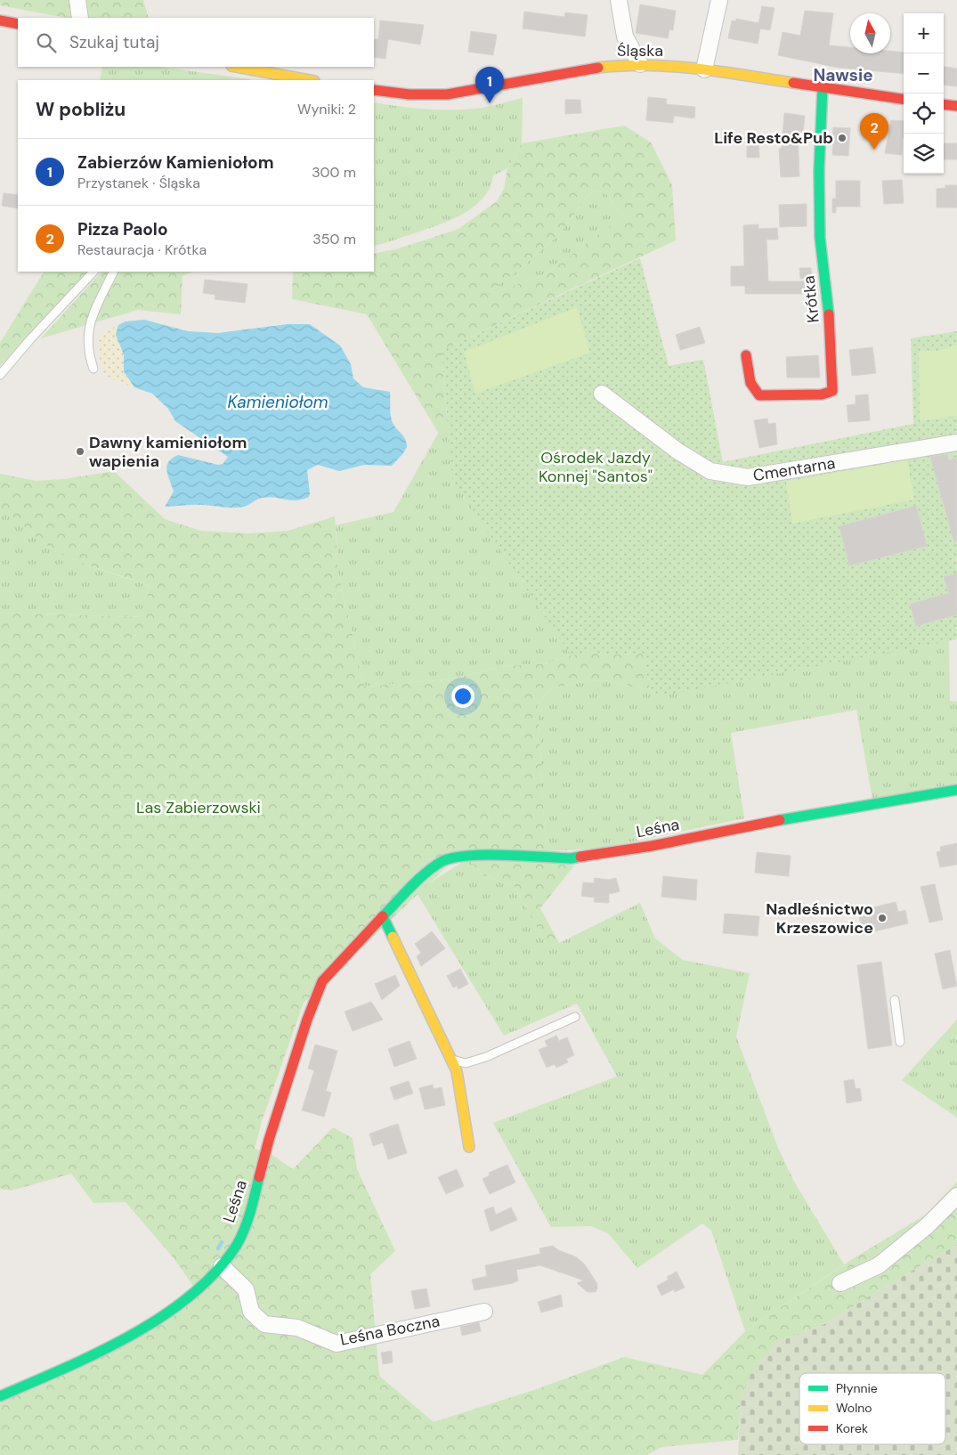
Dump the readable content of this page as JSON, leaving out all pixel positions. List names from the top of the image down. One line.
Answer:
{"streets":{"street":["Śląska","Krótka","Cmentarna","Leśna","Leśna Boczna"]},"crossings":[["Śląska","Krótka"],["Leśna","Leśna Boczna"]],"districts":["Nawsie"],"water":["Kamieniołom"],"parks":["Ośrodek Jazdy Konnej \"Santos\"","Las Zabierzowski"],"places":["Life Resto&Pub","Dawny kamieniołom wapienia","Nadleśnictwo Krzeszowice"],"legend":["Płynnie","Wolno","Korek"],"north":"top","page":{"map_buttons":["+","−"],"search":"Szukaj tutaj","pins":["1","2"],"heading":["W pobliżu","Wyniki: 2"],"list":[{"mark":"1","name":"Zabierzów Kamieniołom","note":"Przystanek · Śląska","value":"300 m"},{"mark":"2","name":"Pizza Paolo","note":"Restauracja · Krótka","value":"350 m"}]}}
